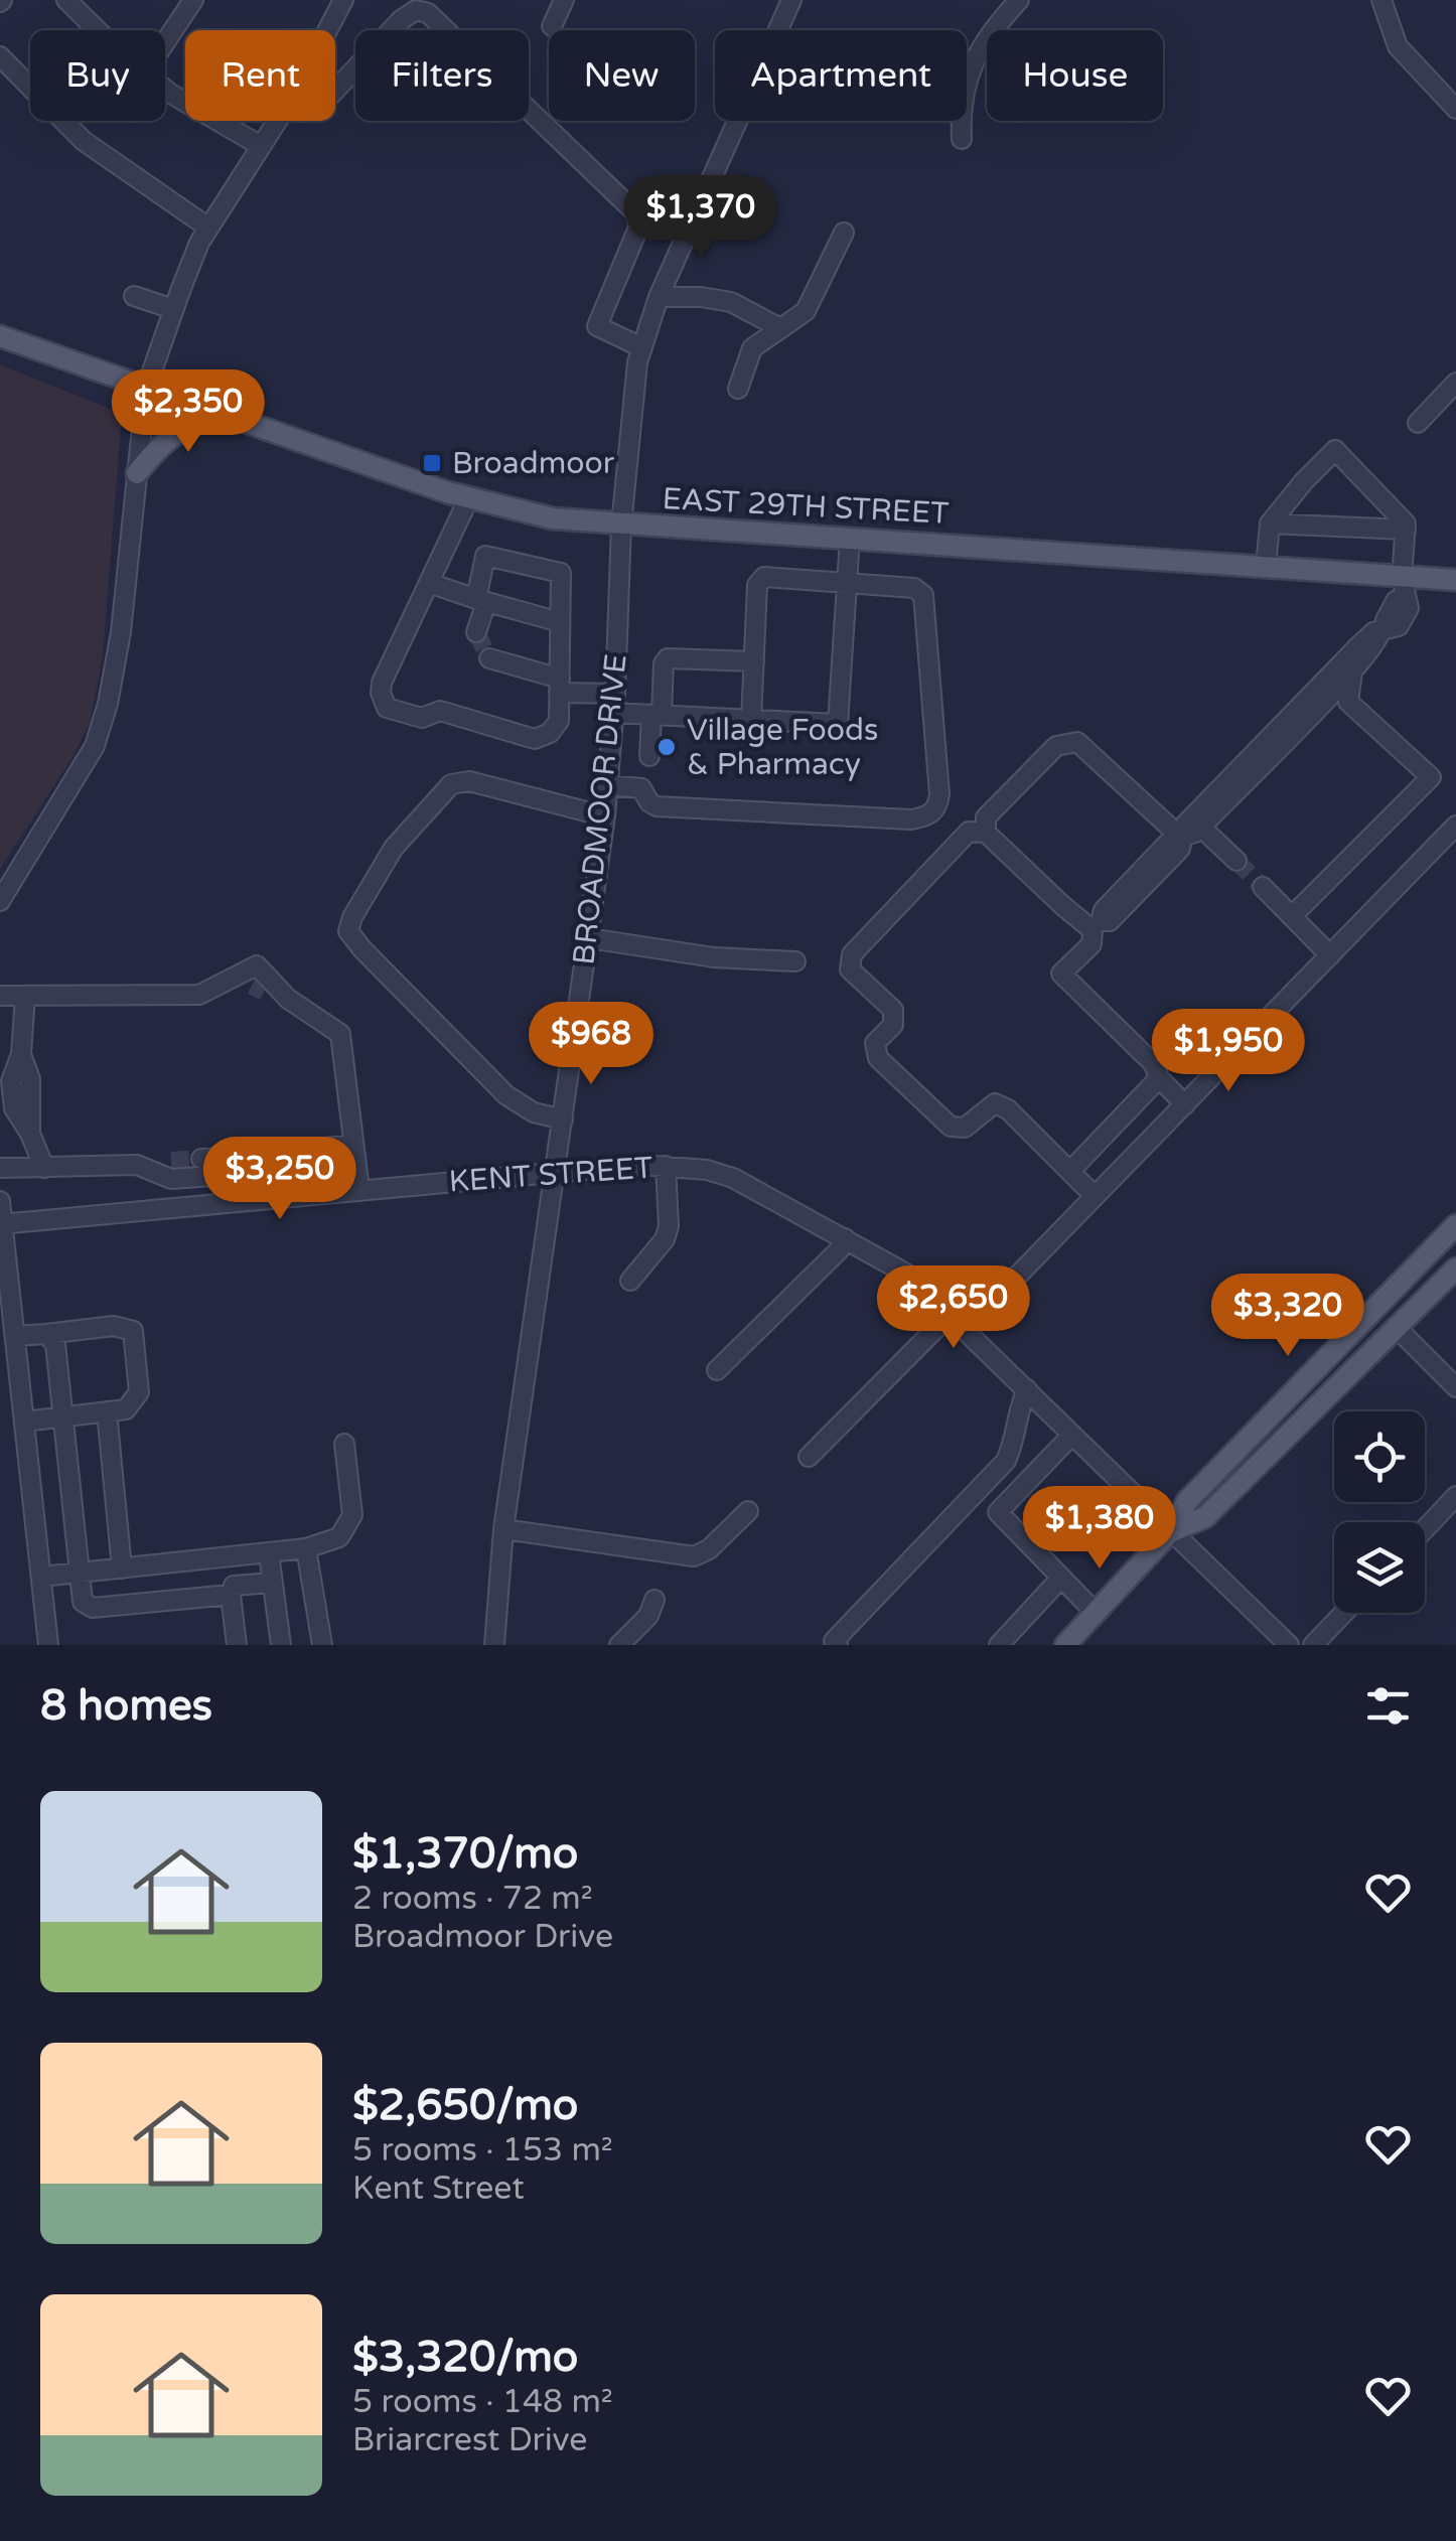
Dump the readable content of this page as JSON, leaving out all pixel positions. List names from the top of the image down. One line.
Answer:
{"streets":{"main road":["EAST 29TH STREET"],"street":["BROADMOOR DRIVE","KENT STREET"]},"crossings":[["EAST 29TH STREET","BROADMOOR DRIVE"],["BROADMOOR DRIVE","KENT STREET"]],"places":{"transit":["Broadmoor"],"other":["Village Foods & Pharmacy"]},"page":{"chip":["Buy","Rent","Filters","New","Apartment","House"],"price":["$1,370","$2,350","$968","$1,950","$3,250","$2,650","$3,320","$1,380"],"heading":"8 homes","list":[{"name":"$1,370/mo","note":"2 rooms · 72 m² · Broadmoor Drive"},{"name":"$2,650/mo","note":"5 rooms · 153 m² · Kent Street"},{"name":"$3,320/mo","note":"5 rooms · 148 m² · Briarcrest Drive"}]}}
